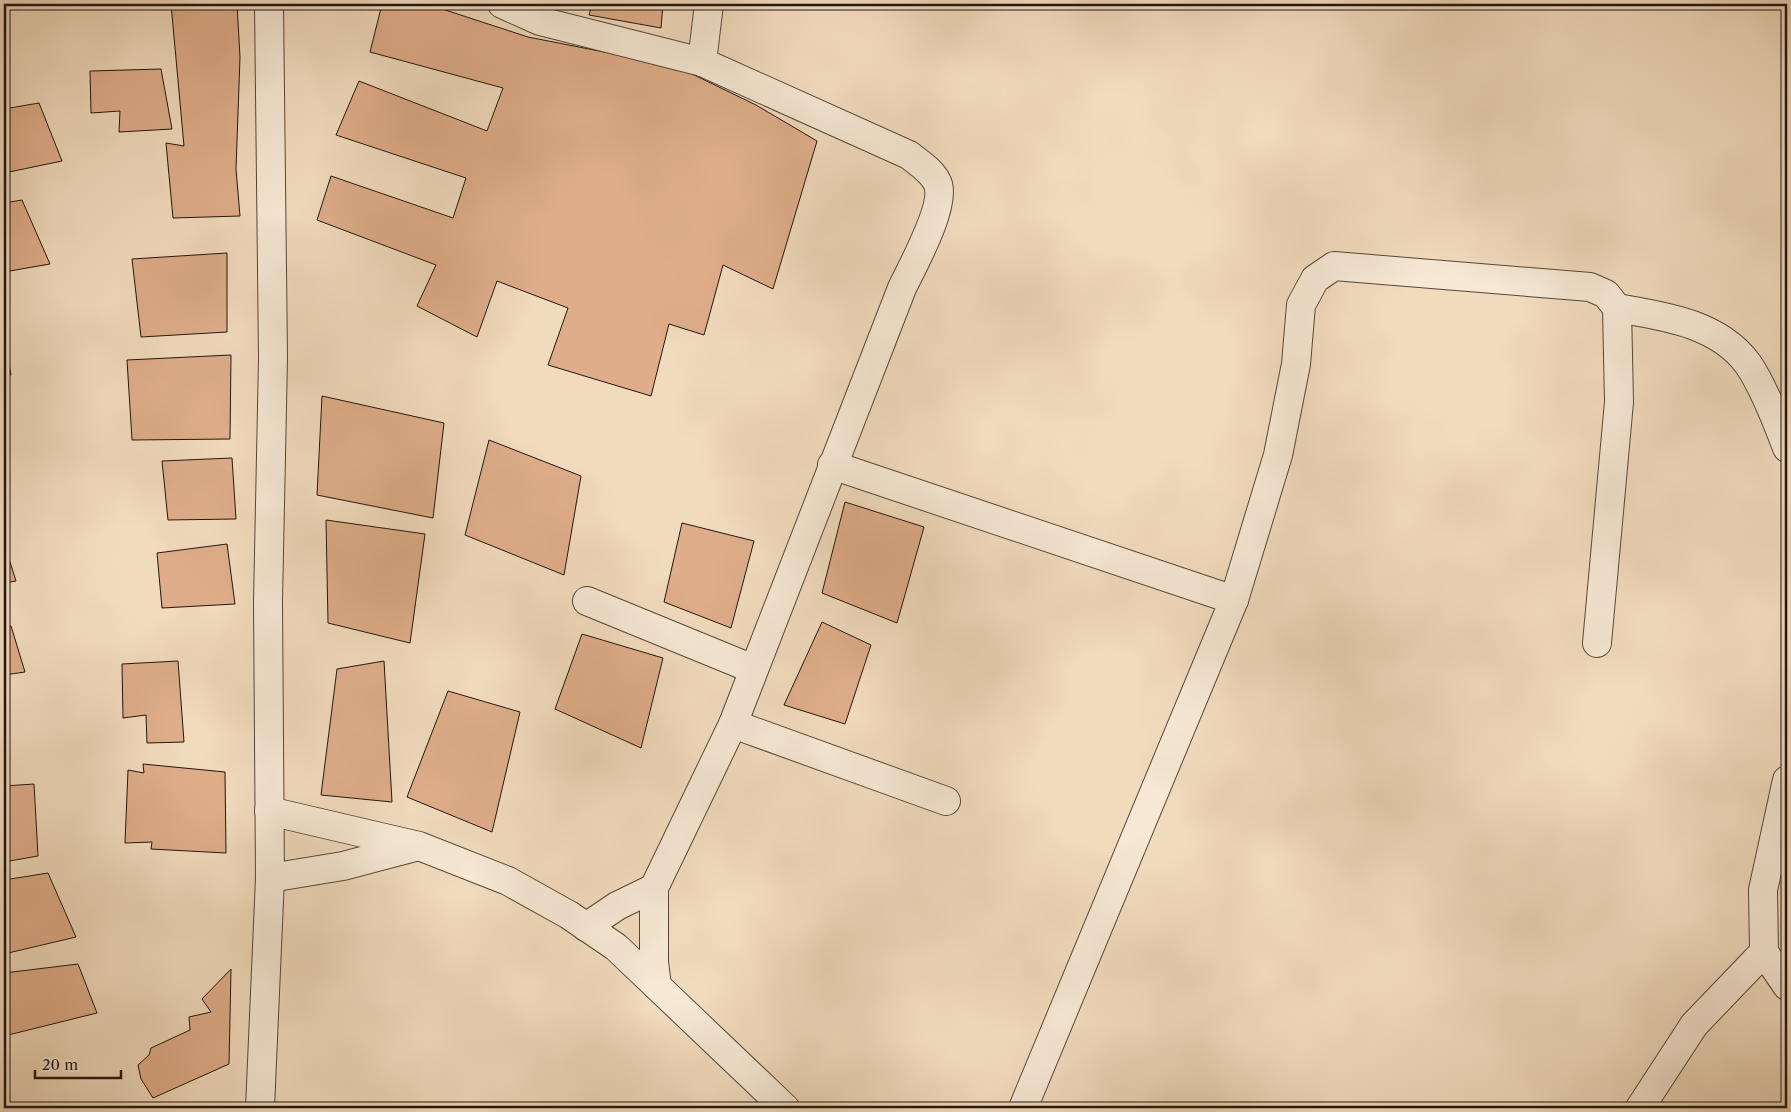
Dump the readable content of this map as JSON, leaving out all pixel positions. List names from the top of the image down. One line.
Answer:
{"scale_bar":"20 m"}
